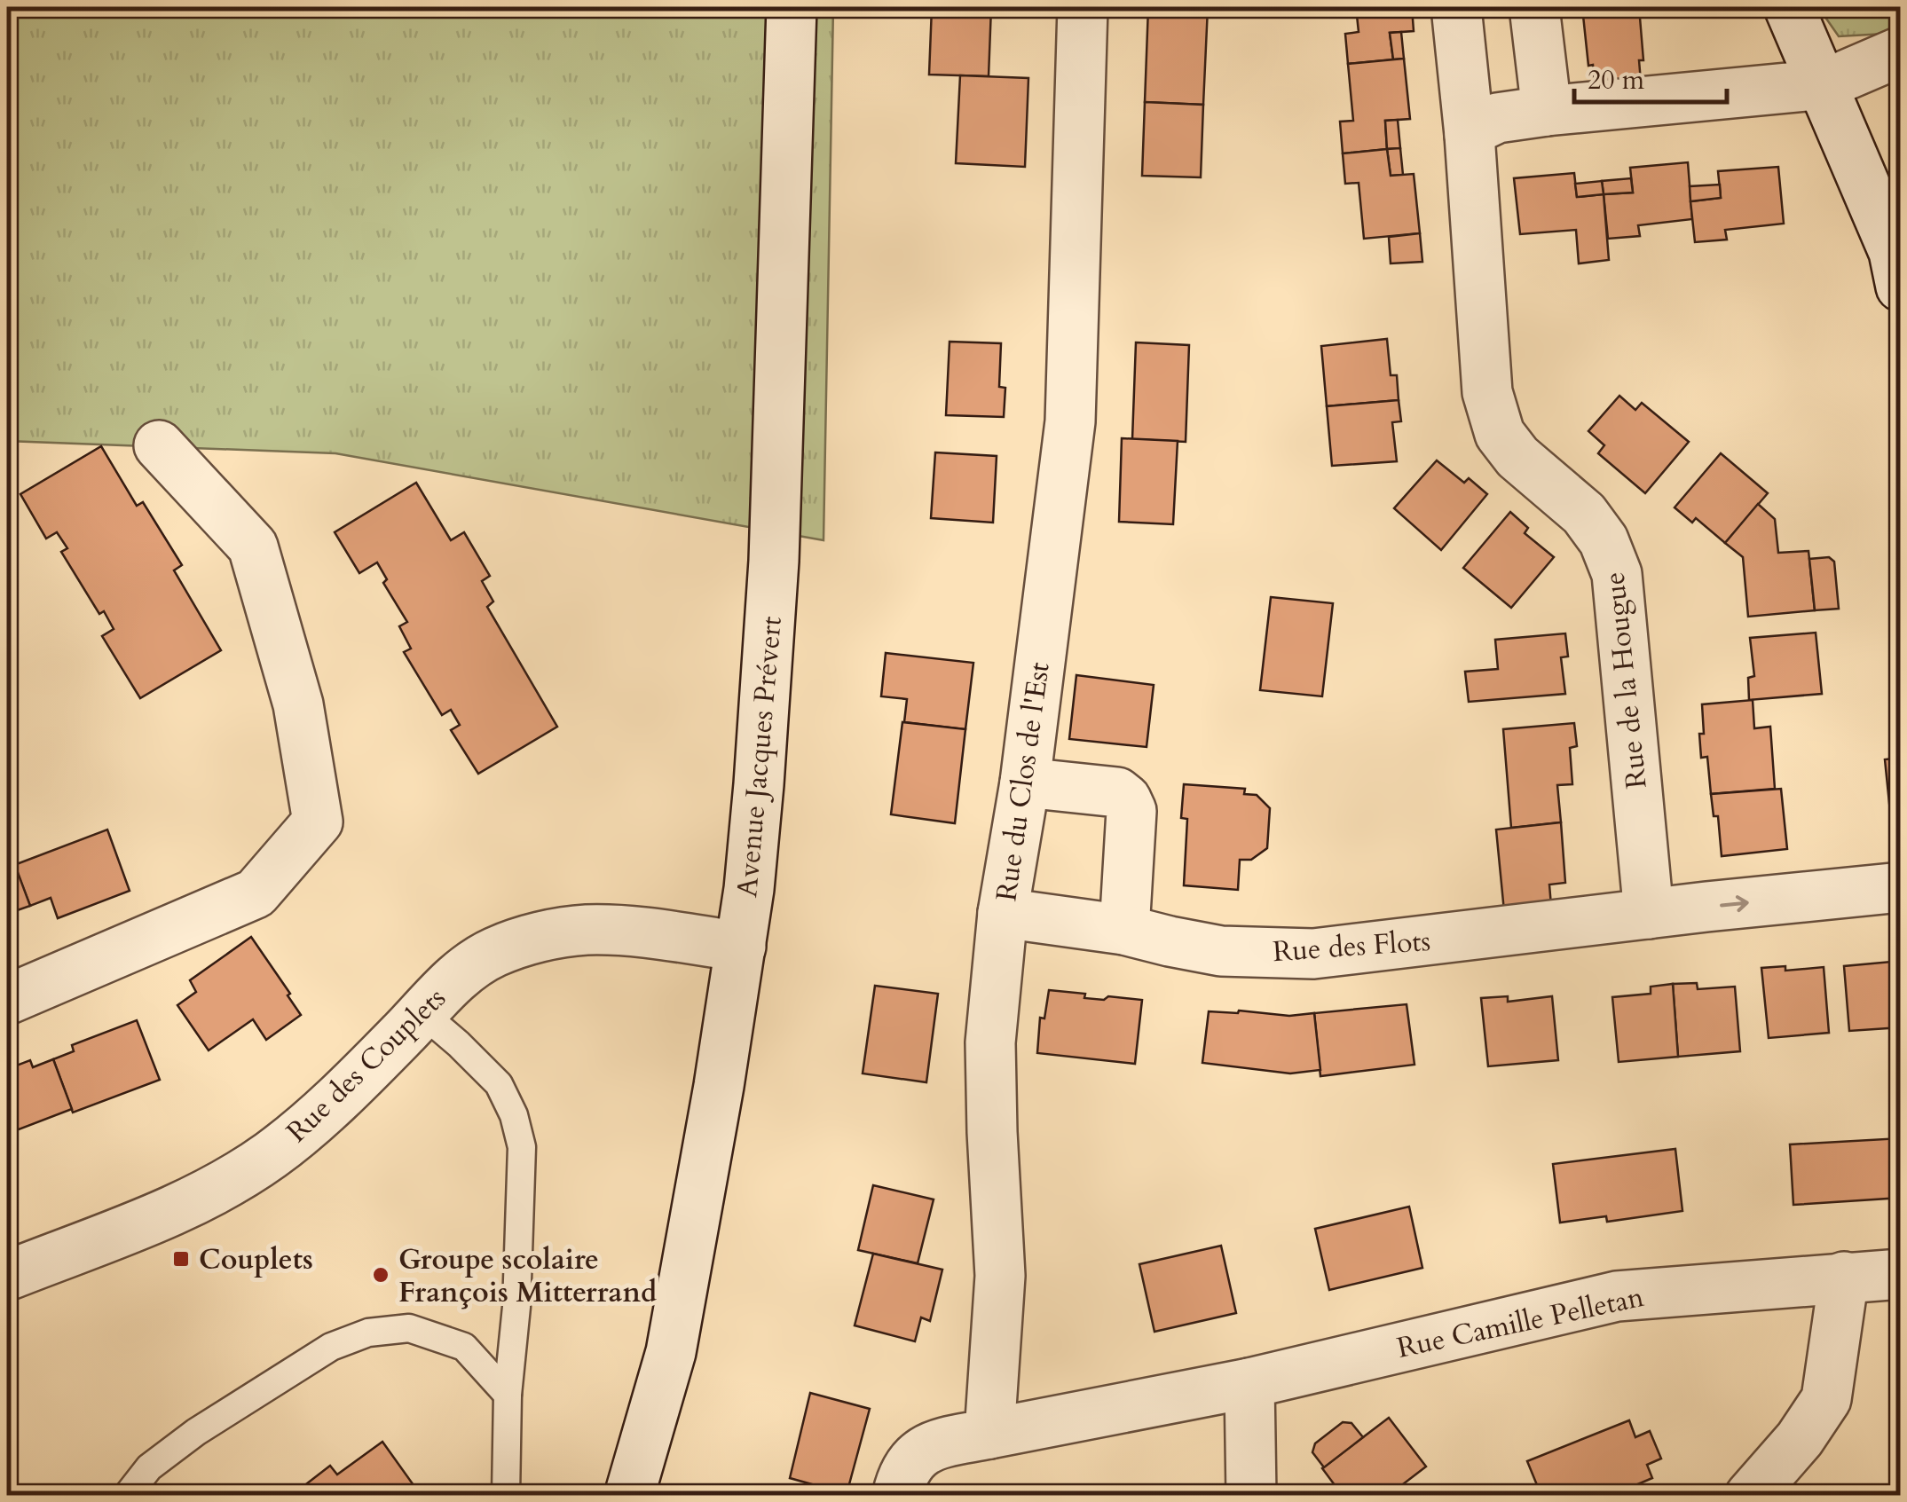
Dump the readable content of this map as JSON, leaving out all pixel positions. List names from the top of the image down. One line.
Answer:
{"streets":{"street":["Rue de la Hougue","Avenue Jacques Prévert","Rue du Clos de l'Est","Rue des Flots","Rue des Couplets","Rue Camille Pelletan"]},"crossings":[["Rue de la Hougue","Rue des Flots"],["Avenue Jacques Prévert","Rue des Couplets"],["Rue du Clos de l'Est","Rue des Flots"],["Rue du Clos de l'Est","Rue Camille Pelletan"]],"places":{"transit":["Couplets"],"other":["Groupe scolaire François Mitterrand"]},"scale_bar":"20 m"}
